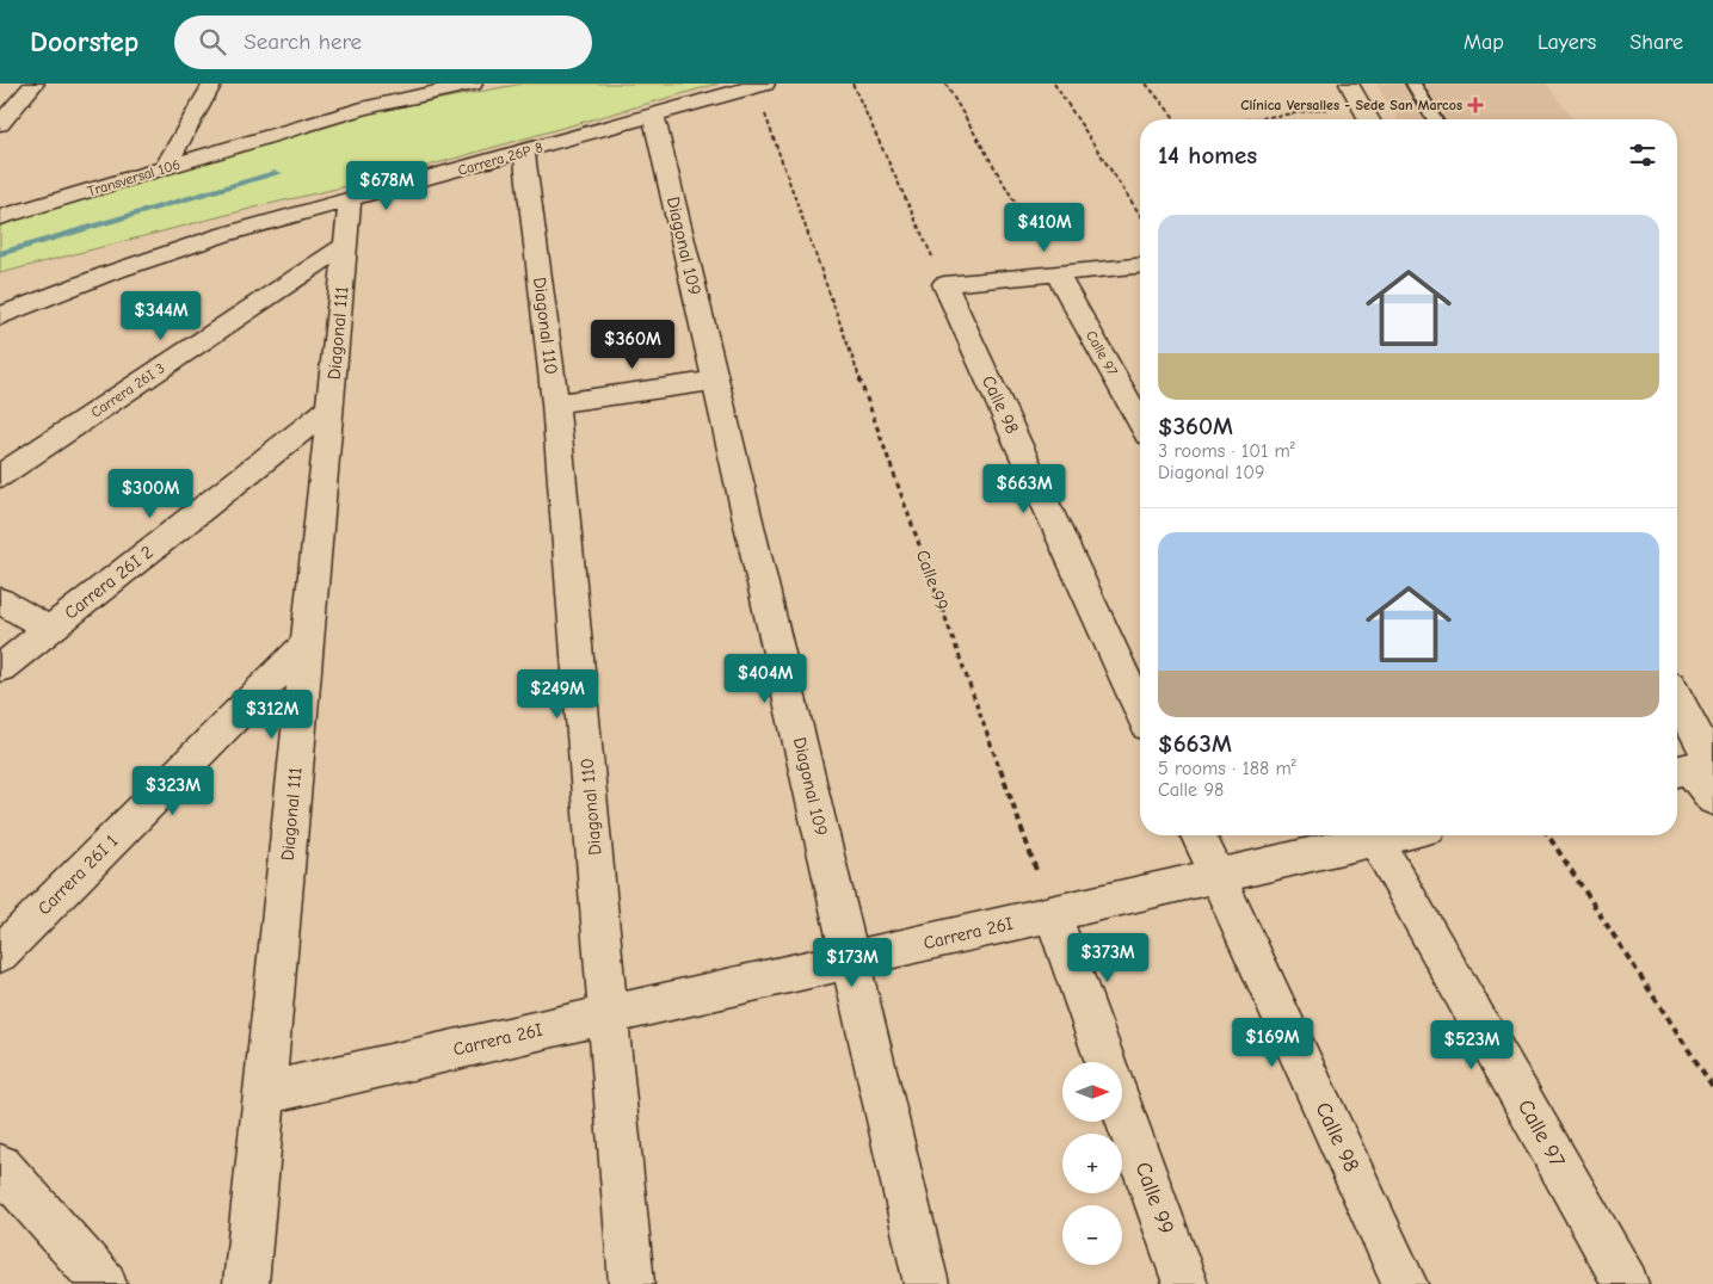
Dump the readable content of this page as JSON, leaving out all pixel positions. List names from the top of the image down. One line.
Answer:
{"streets":{"street":["Carrera 26P 8","Transversal 106","Diagonal 109","Diagonal 110","Diagonal 111","Calle 97","Carrera 26I 3","Calle 98","Calle 99","Carrera 26I 2","Carrera 26I 1","Carrera 26I"]},"crossings":[["Carrera 26P 8","Diagonal 109"],["Carrera 26P 8","Diagonal 110"],["Carrera 26P 8","Diagonal 111"],["Carrera 26P 8","Calle 99"],["Diagonal 109","Carrera 26I"],["Diagonal 110","Carrera 26I"],["Diagonal 111","Carrera 26I 3"],["Diagonal 111","Carrera 26I 2"],["Diagonal 111","Carrera 26I 1"],["Diagonal 111","Carrera 26I"],["Calle 98","Carrera 26I"],["Calle 99","Carrera 26I"]],"places":{"health":["Clínica Versalles - Sede San Marcos"]},"north":"right","page":{"header":"Doorstep","search":"Search here","nav":["Map","Layers","Share"],"heading":"14 homes","price":["$678M","$410M","$344M","$360M","$663M","$300M","$404M","$249M","$312M","$323M","$373M","$173M","$169M","$523M"],"list":[{"name":"$360M","note":"3 rooms · 101 m² · Diagonal 109"},{"name":"$663M","note":"5 rooms · 188 m² · Calle 98"}],"map_buttons":["+","−"]}}
